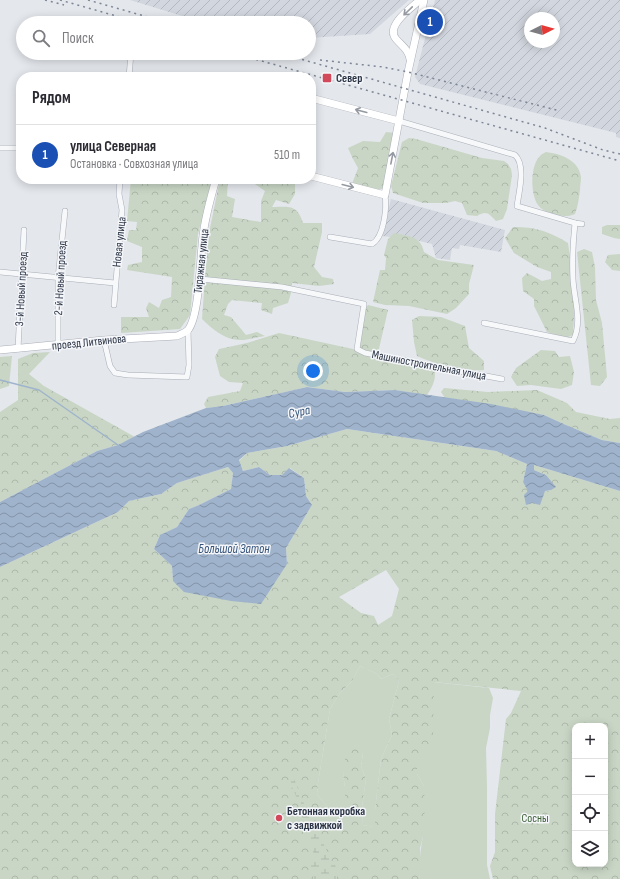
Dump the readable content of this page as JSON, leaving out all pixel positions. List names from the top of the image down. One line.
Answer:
{"streets":{"main road":["Тиражная улица","проезд Литвинова"],"street":["Новая улица","2-й Новый проезд","3-й Новый проезд","Машиностроительная улица"]},"crossings":[["Тиражная улица","проезд Литвинова"],["Тиражная улица","Машиностроительная улица"],["2-й Новый проезд","проезд Литвинова"],["3-й Новый проезд","проезд Литвинова"]],"water":["Сура","Большой Затон"],"parks":["Сосны"],"places":{"transit":["Север"],"other":["Бетонная коробка с задвижкой"]},"north":"right","page":{"pins":"1","search":"Поиск","heading":"Рядом","list":[{"mark":"1","name":"улица Северная","note":"Остановка · Совхозная улица","value":"510 m"}],"map_buttons":["+","−"]}}
